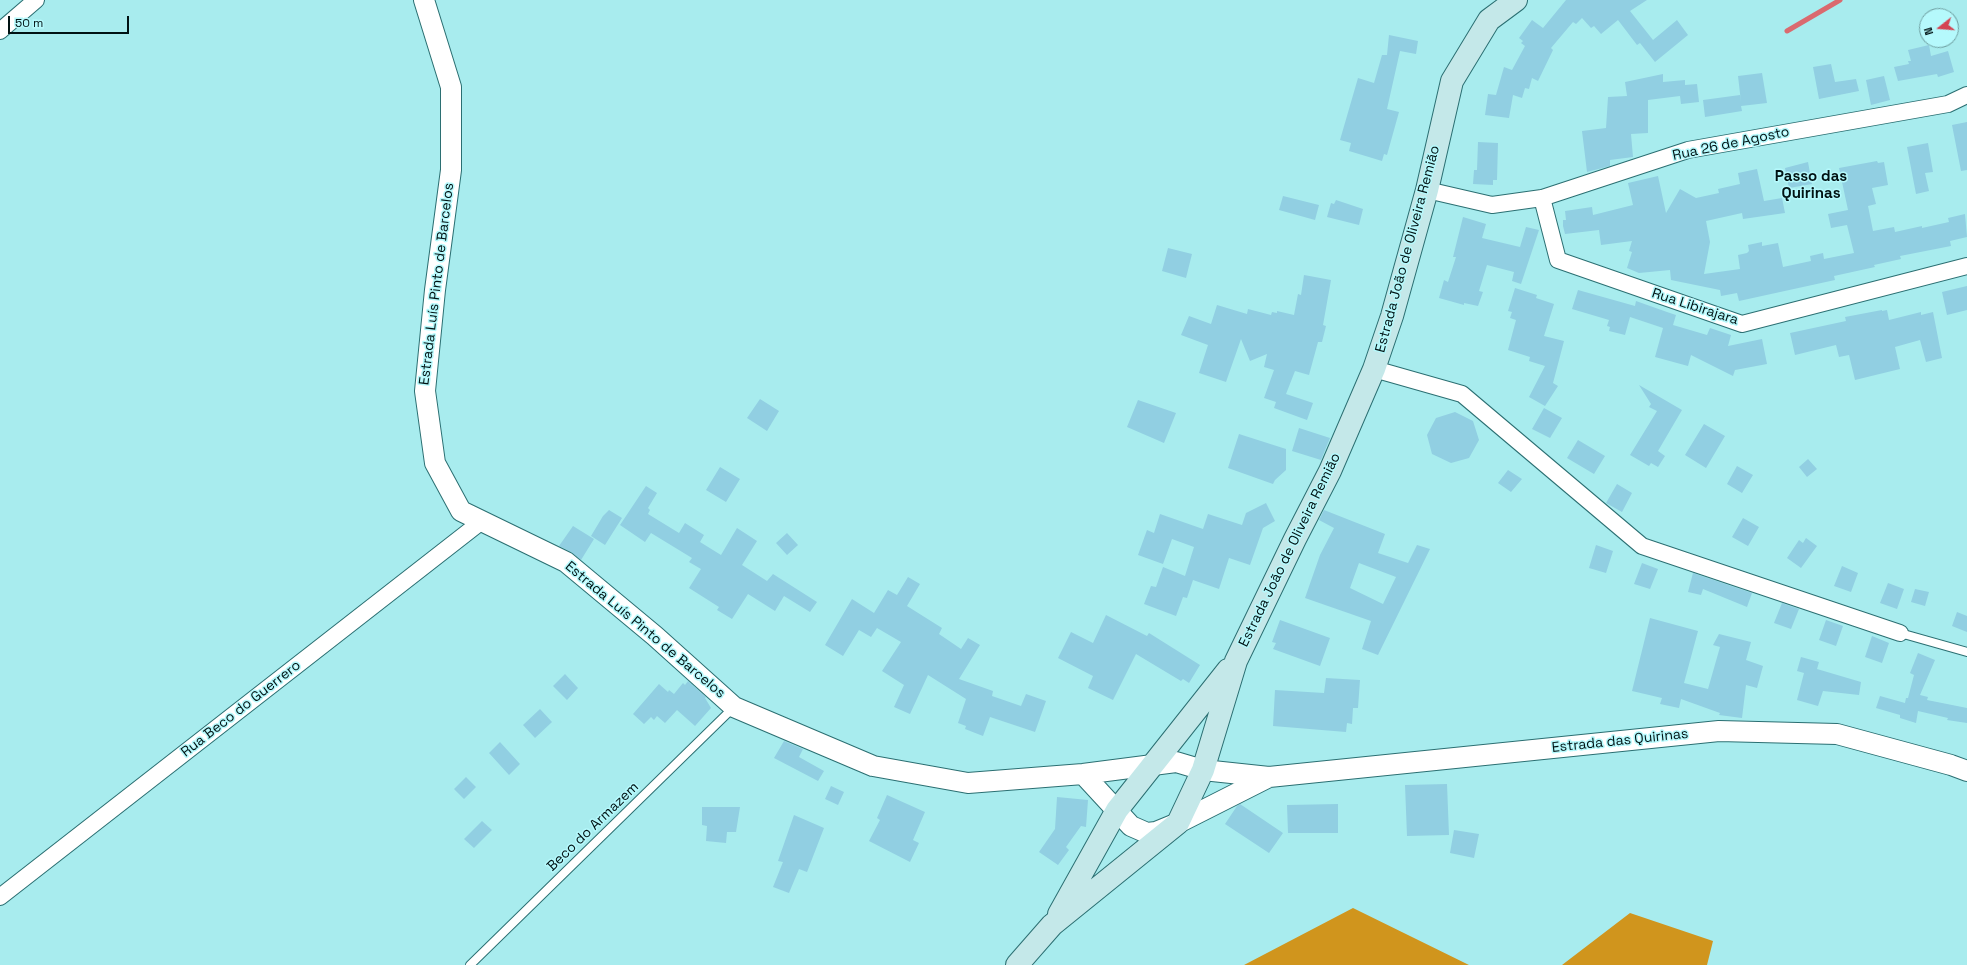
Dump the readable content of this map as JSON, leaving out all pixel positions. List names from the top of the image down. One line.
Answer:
{"streets":{"main road":["Estrada João de Oliveira Remião"],"street":["Rua 26 de Agosto","Estrada Luís Pinto de Barcelos","Rua Libirajara","Rua Beco do Guerrero","Estrada das Quirinas"],"lane":["Beco do Armazem"]},"crossings":[["Rua 26 de Agosto","Estrada João de Oliveira Remião"],["Rua 26 de Agosto","Rua Libirajara"],["Estrada João de Oliveira Remião","Estrada Luís Pinto de Barcelos"],["Estrada João de Oliveira Remião","Estrada das Quirinas"],["Estrada Luís Pinto de Barcelos","Rua Beco do Guerrero"],["Estrada Luís Pinto de Barcelos","Estrada das Quirinas"],["Estrada Luís Pinto de Barcelos","Beco do Armazem"]],"districts":["Passo das Quirinas"],"scale_bar":"50 m","north":"left"}
